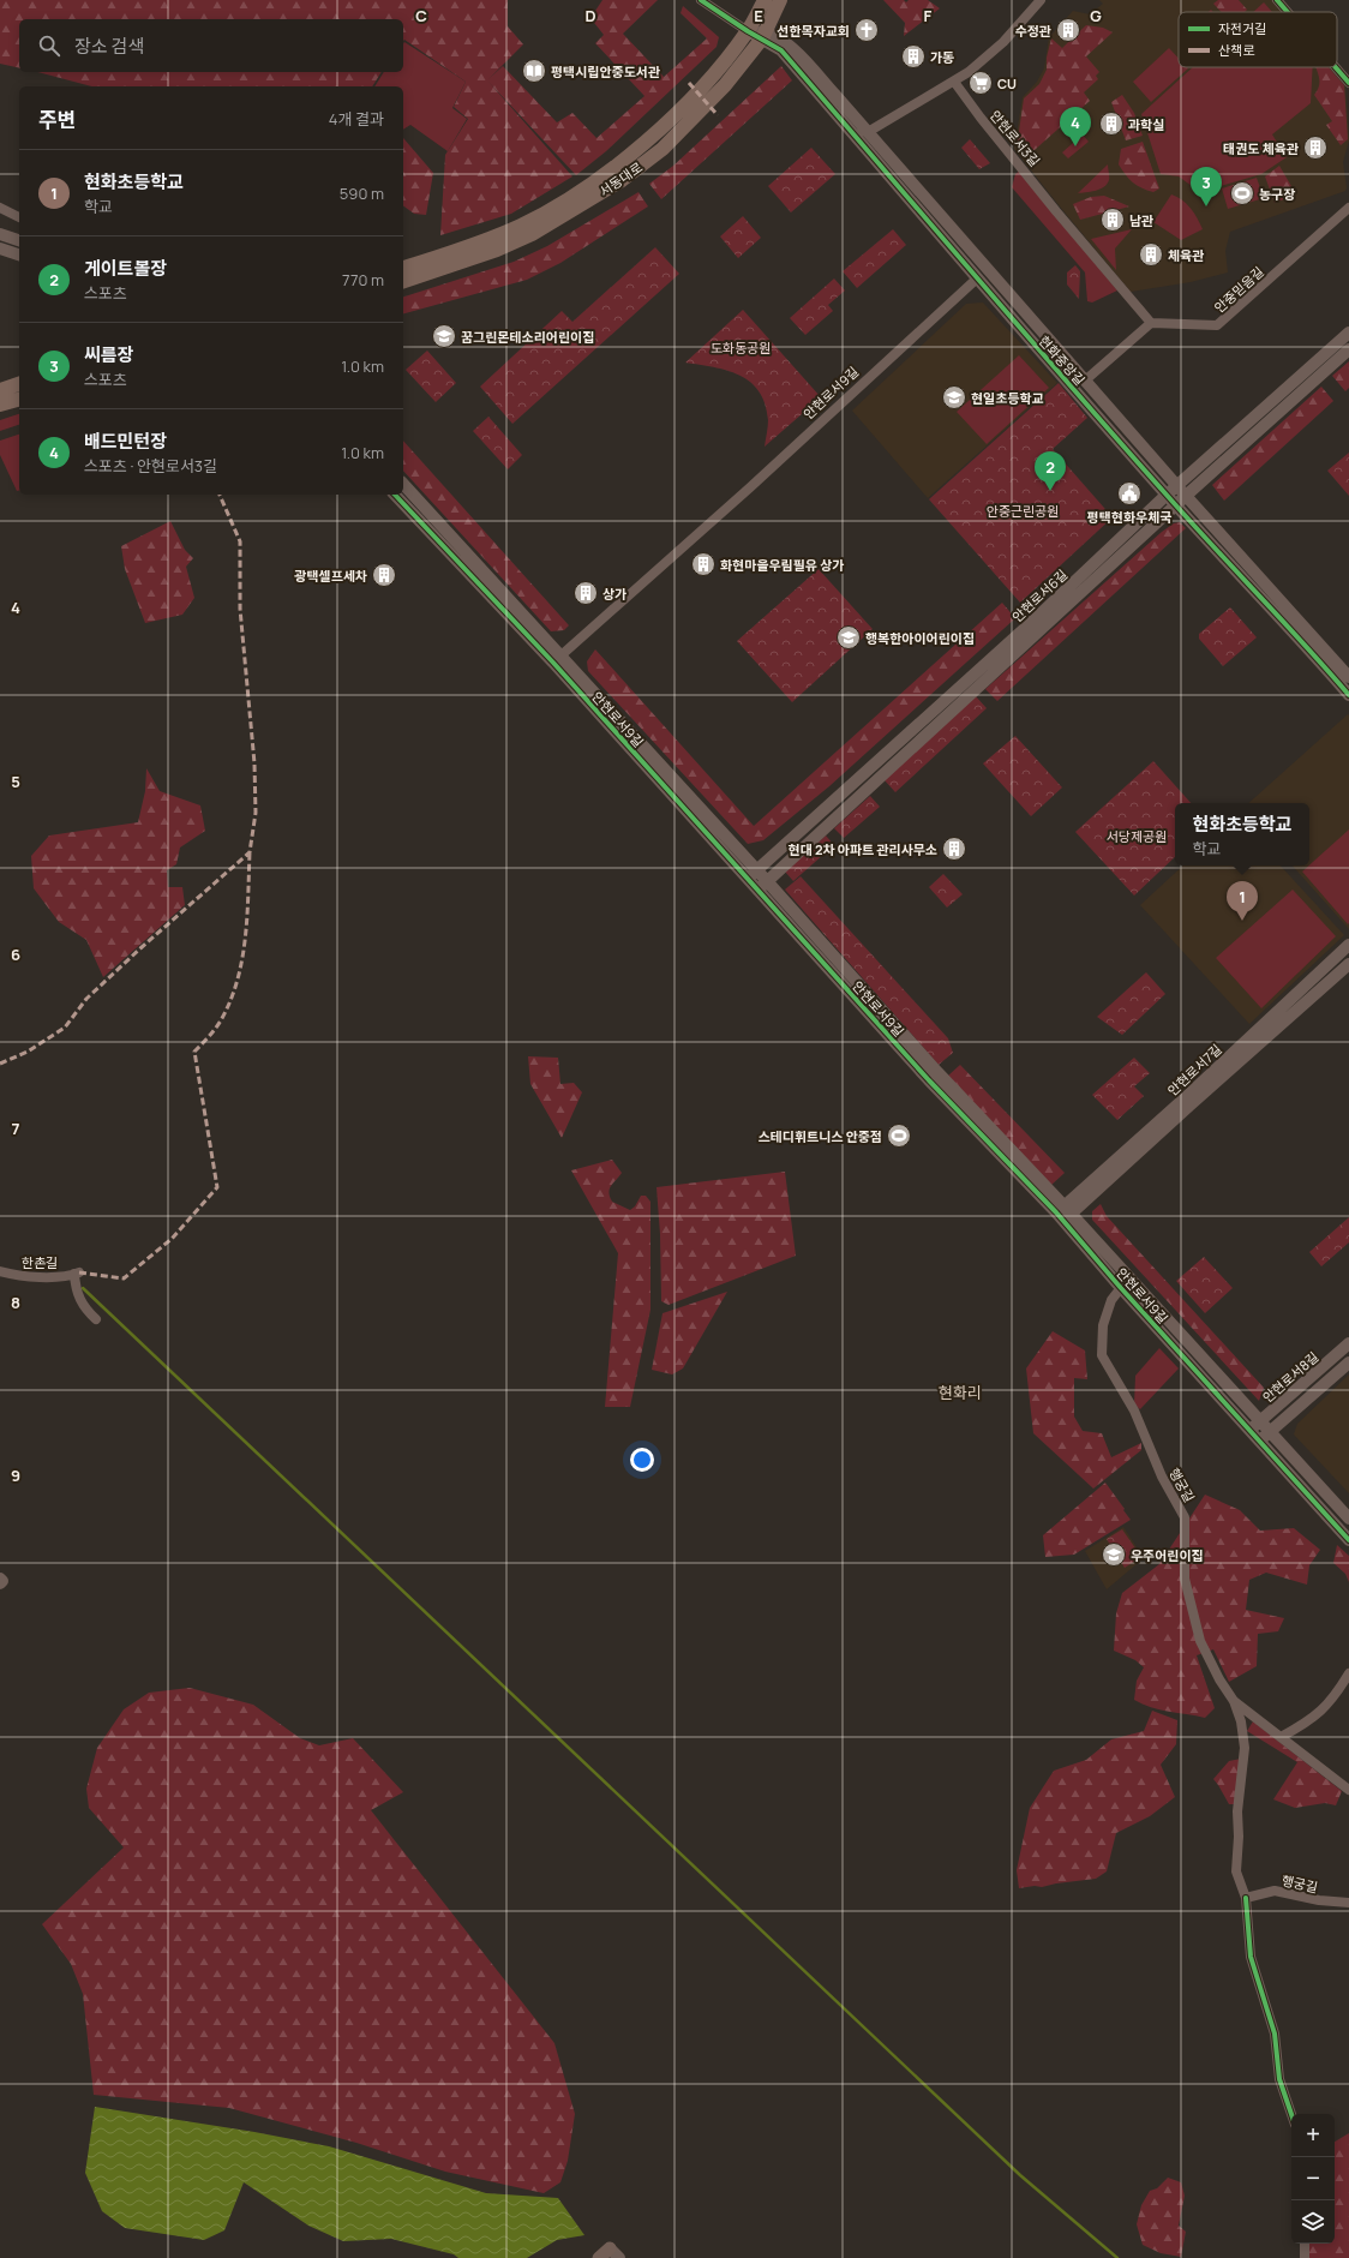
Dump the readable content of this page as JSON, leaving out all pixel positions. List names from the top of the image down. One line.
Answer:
{"streets":{"main road":["서동대로"],"street":["안현로서3길","안중믿음길","현화중앙길","안현로서9길","안현로서6길","안현로서7길","한촌길","안현로서8길","행궁길"]},"crossings":[["안현로서3길","안중믿음길"],["서동대로","현화중앙길"],["현화중앙길","안현로서9길"],["현화중앙길","안현로서6길"],["안현로서9길","안현로서6길"],["안현로서9길","안현로서7길"],["안현로서9길","안현로서8길"],["안현로서9길","행궁길"]],"districts":["현화리"],"parks":["도화동공원","안중근린공원","서당제공원"],"places":{"church":["선한목자교회"],"building":["수정관","가동","과학실","태권도 체육관","남관","체육관","화현마을우림필유 상가","광택셀프세차","상가","현대 2차 아파트 관리사무소"],"library":["평택시립안중도서관"],"supermarket":["CU"],"sports":["농구장","스테디휘트니스 안중점"],"school or university":["꿈그린몬테소리어린이집","현일초등학교","행복한아이어린이집","우주어린이집"],"public building":["평택현화우체국"]},"legend":["자전거길","산책로"],"page":{"search":"장소 검색","heading":["주변","4개 결과"],"pins":["4","3","2","1"],"list":[{"mark":"1","name":"현화초등학교","note":"학교","value":"590 m"},{"mark":"2","name":"게이트볼장","note":"스포츠","value":"770 m"},{"mark":"3","name":"씨름장","note":"스포츠","value":"1.0 km"},{"mark":"4","name":"배드민턴장","note":"스포츠 · 안현로서3길","value":"1.0 km"}],"popup":["현화초등학교","학교"],"map_buttons":["+","−"]},"grid":{"columns":["C","D","E","F","G"],"rows":["4","5","6","7","8","9"]}}
